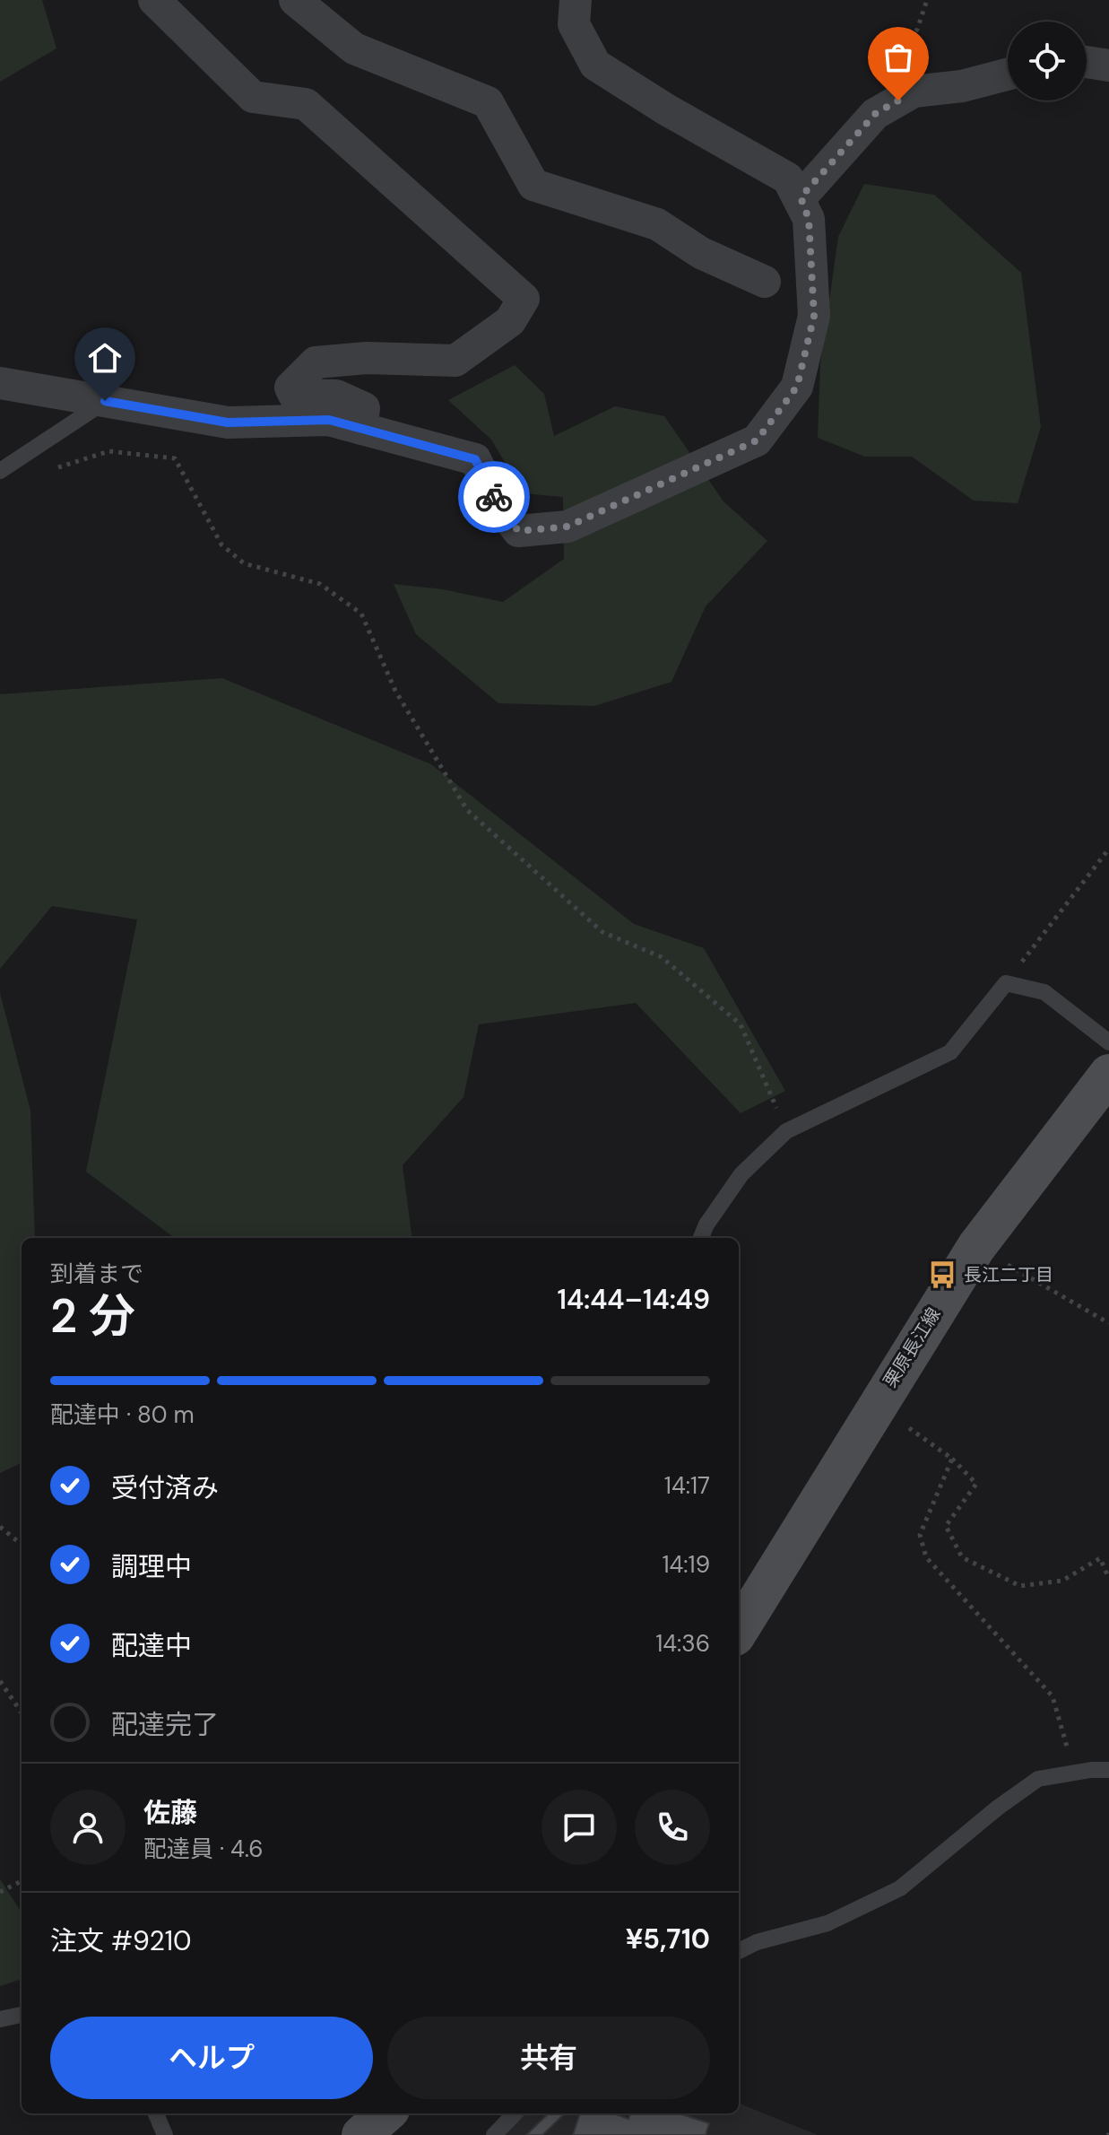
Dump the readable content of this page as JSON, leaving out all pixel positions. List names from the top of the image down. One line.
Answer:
{"streets":{"main road":["栗原長江線"]},"places":{"bus stop":["長江二丁目"]},"page":{"heading":["2 分","到着まで","14:44–14:49"],"panel":["佐藤","配達員 · 4.6","注文 #9210","¥5,710"],"bar":"配達中 · 80 m","list":[["受付済み","14:17"],["調理中","14:19"],["配達中","14:36"],"配達完了"],"buttons":["ヘルプ","共有"]}}
